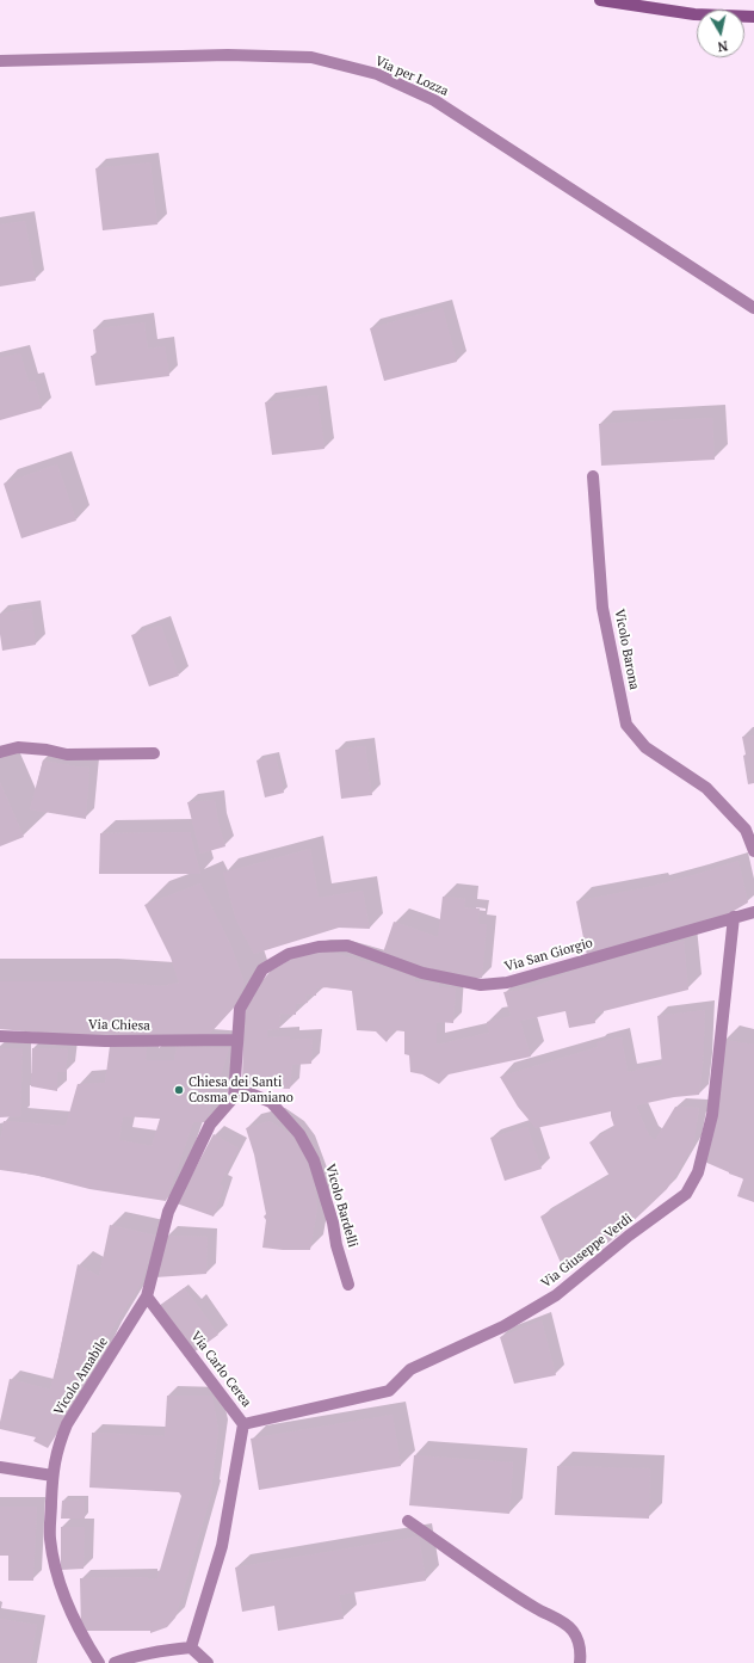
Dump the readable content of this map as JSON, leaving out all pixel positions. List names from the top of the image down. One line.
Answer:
{"streets":{"street":["Via per Lozza","Vicolo Barona","Via San Giorgio","Via Chiesa","Vicolo Bardelli","Via Giuseppe Verdi","Via Carlo Cerea","Vicolo Amabile"]},"crossings":[["Via San Giorgio","Via Chiesa"],["Via San Giorgio","Vicolo Bardelli"],["Via San Giorgio","Via Giuseppe Verdi"],["Via Giuseppe Verdi","Via Carlo Cerea"],["Via Carlo Cerea","Vicolo Amabile"]],"places":["Chiesa dei Santi Cosma e Damiano"],"north":"bottom"}
